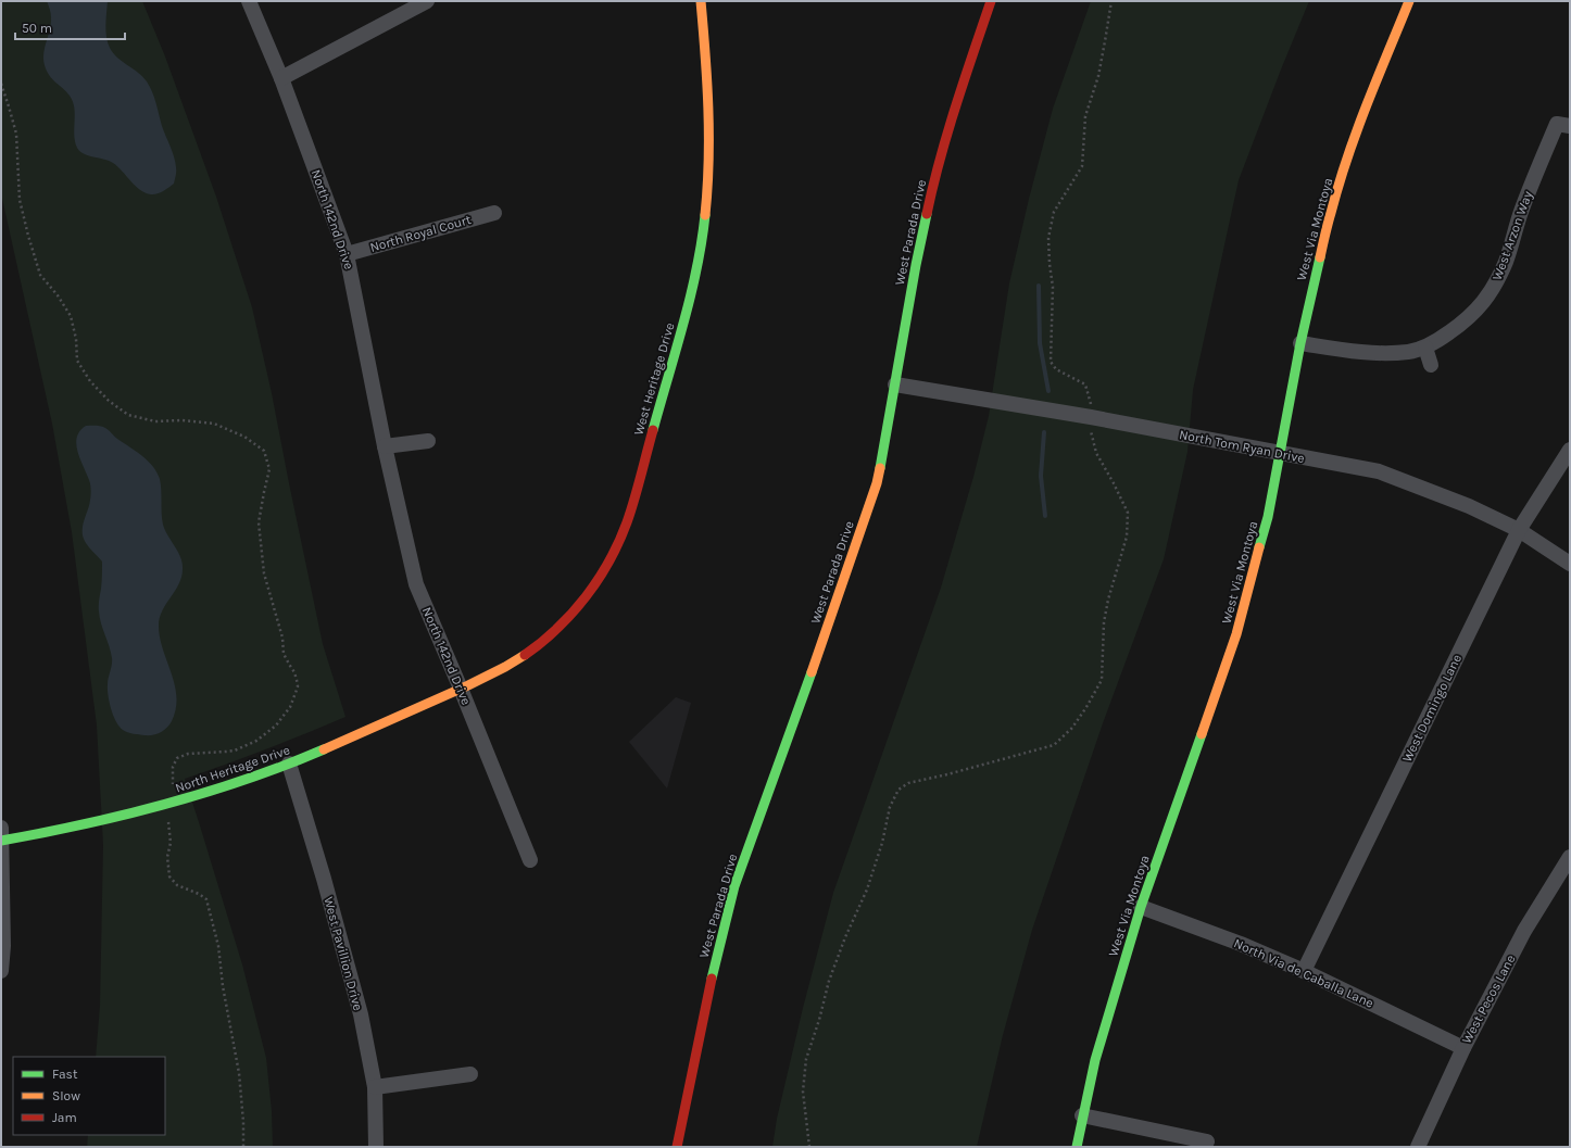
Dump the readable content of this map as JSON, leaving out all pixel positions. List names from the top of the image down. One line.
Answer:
{"streets":{"street":["North 142nd Drive","West Via Montoya","West Parada Drive","North Royal Court","West Arzon Way","West Heritage Drive","North Tom Ryan Drive","West Domingo Lane","North Heritage Drive","West Pavillion Drive","North Via de Caballa Lane","West Pecos Lane"]},"crossings":[["North 142nd Drive","North Royal Court"],["North 142nd Drive","West Heritage Drive"],["North 142nd Drive","North Heritage Drive"],["West Via Montoya","West Arzon Way"],["West Via Montoya","North Tom Ryan Drive"],["West Via Montoya","North Via de Caballa Lane"],["West Parada Drive","North Tom Ryan Drive"],["West Heritage Drive","North Heritage Drive"],["North Tom Ryan Drive","West Domingo Lane"],["West Domingo Lane","North Via de Caballa Lane"],["North Heritage Drive","West Pavillion Drive"],["North Via de Caballa Lane","West Pecos Lane"]],"legend":["Fast","Slow","Jam"],"scale_bar":"50 m"}
